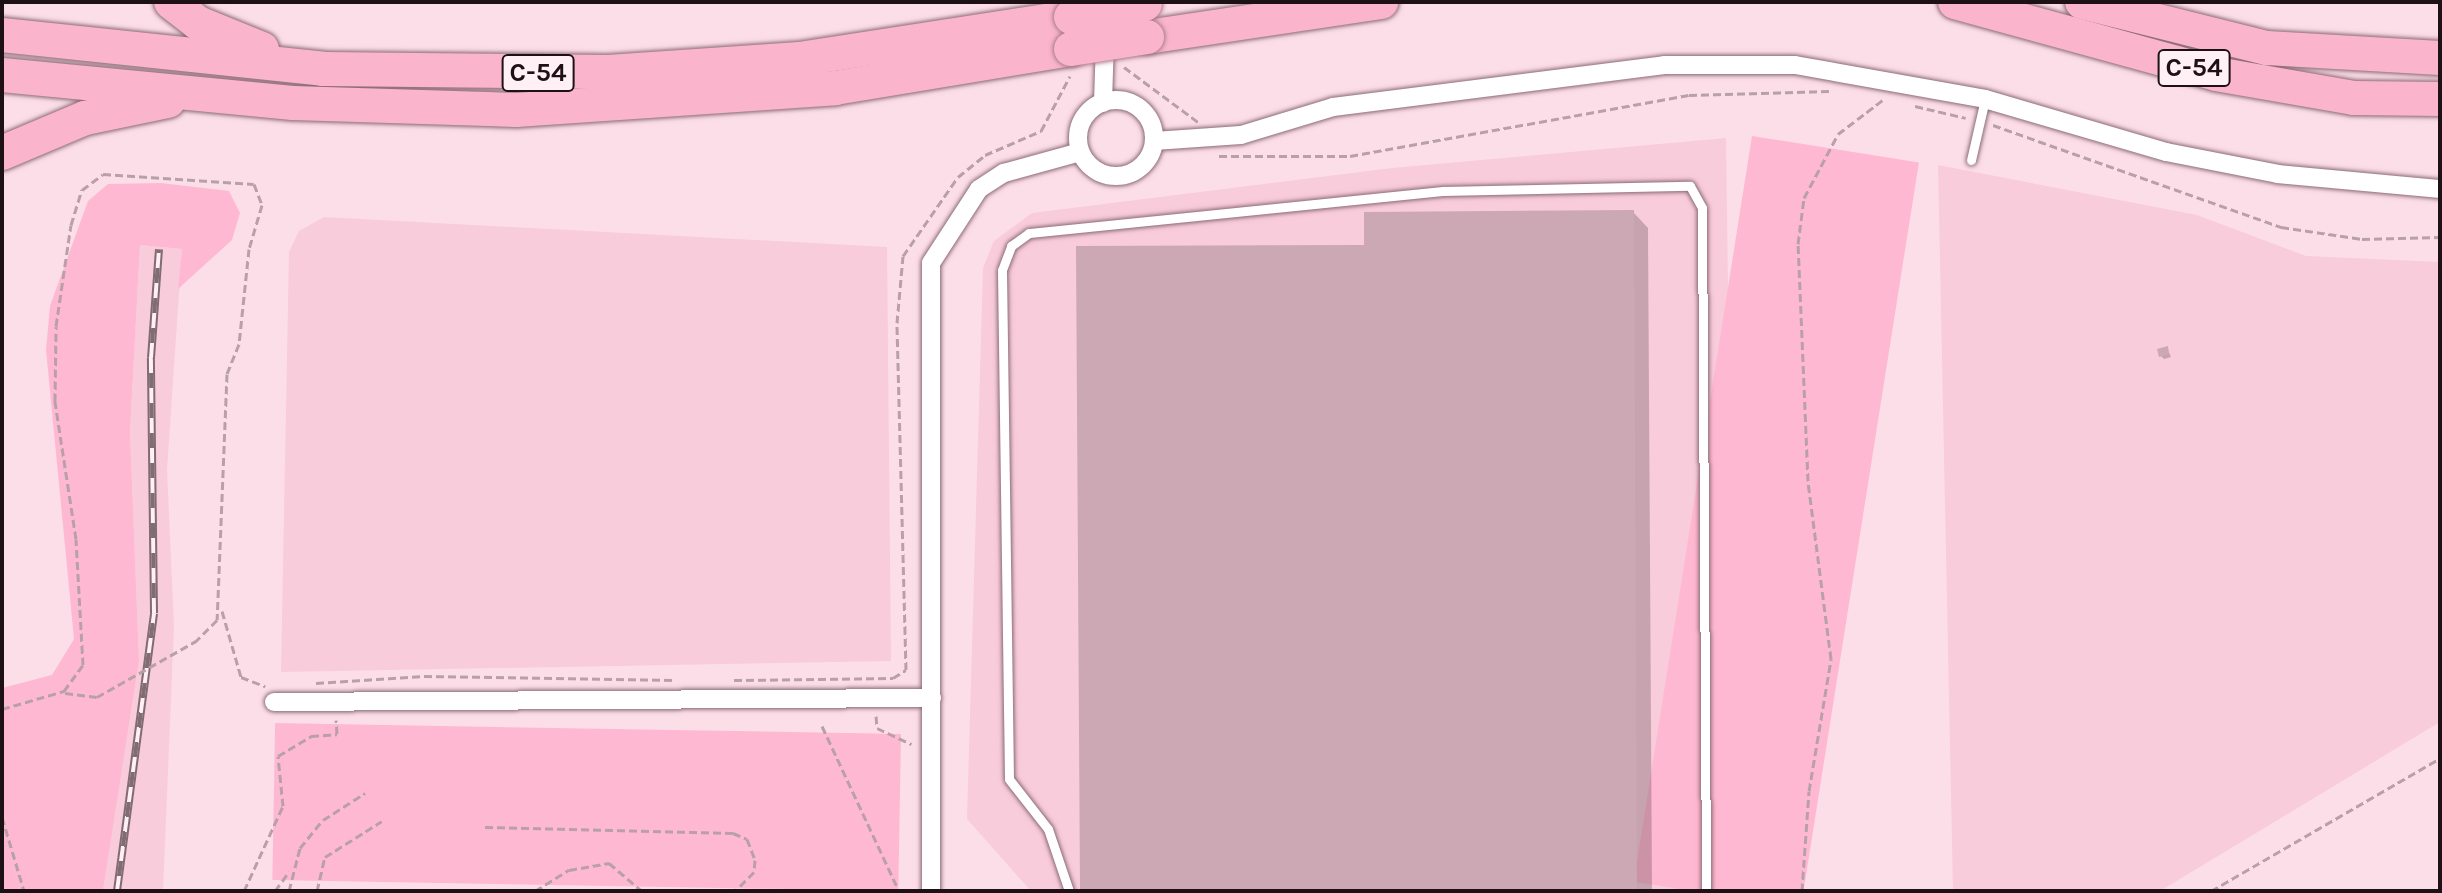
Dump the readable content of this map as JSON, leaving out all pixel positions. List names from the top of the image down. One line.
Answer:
{"streets":{"highway":["C-54"]}}
